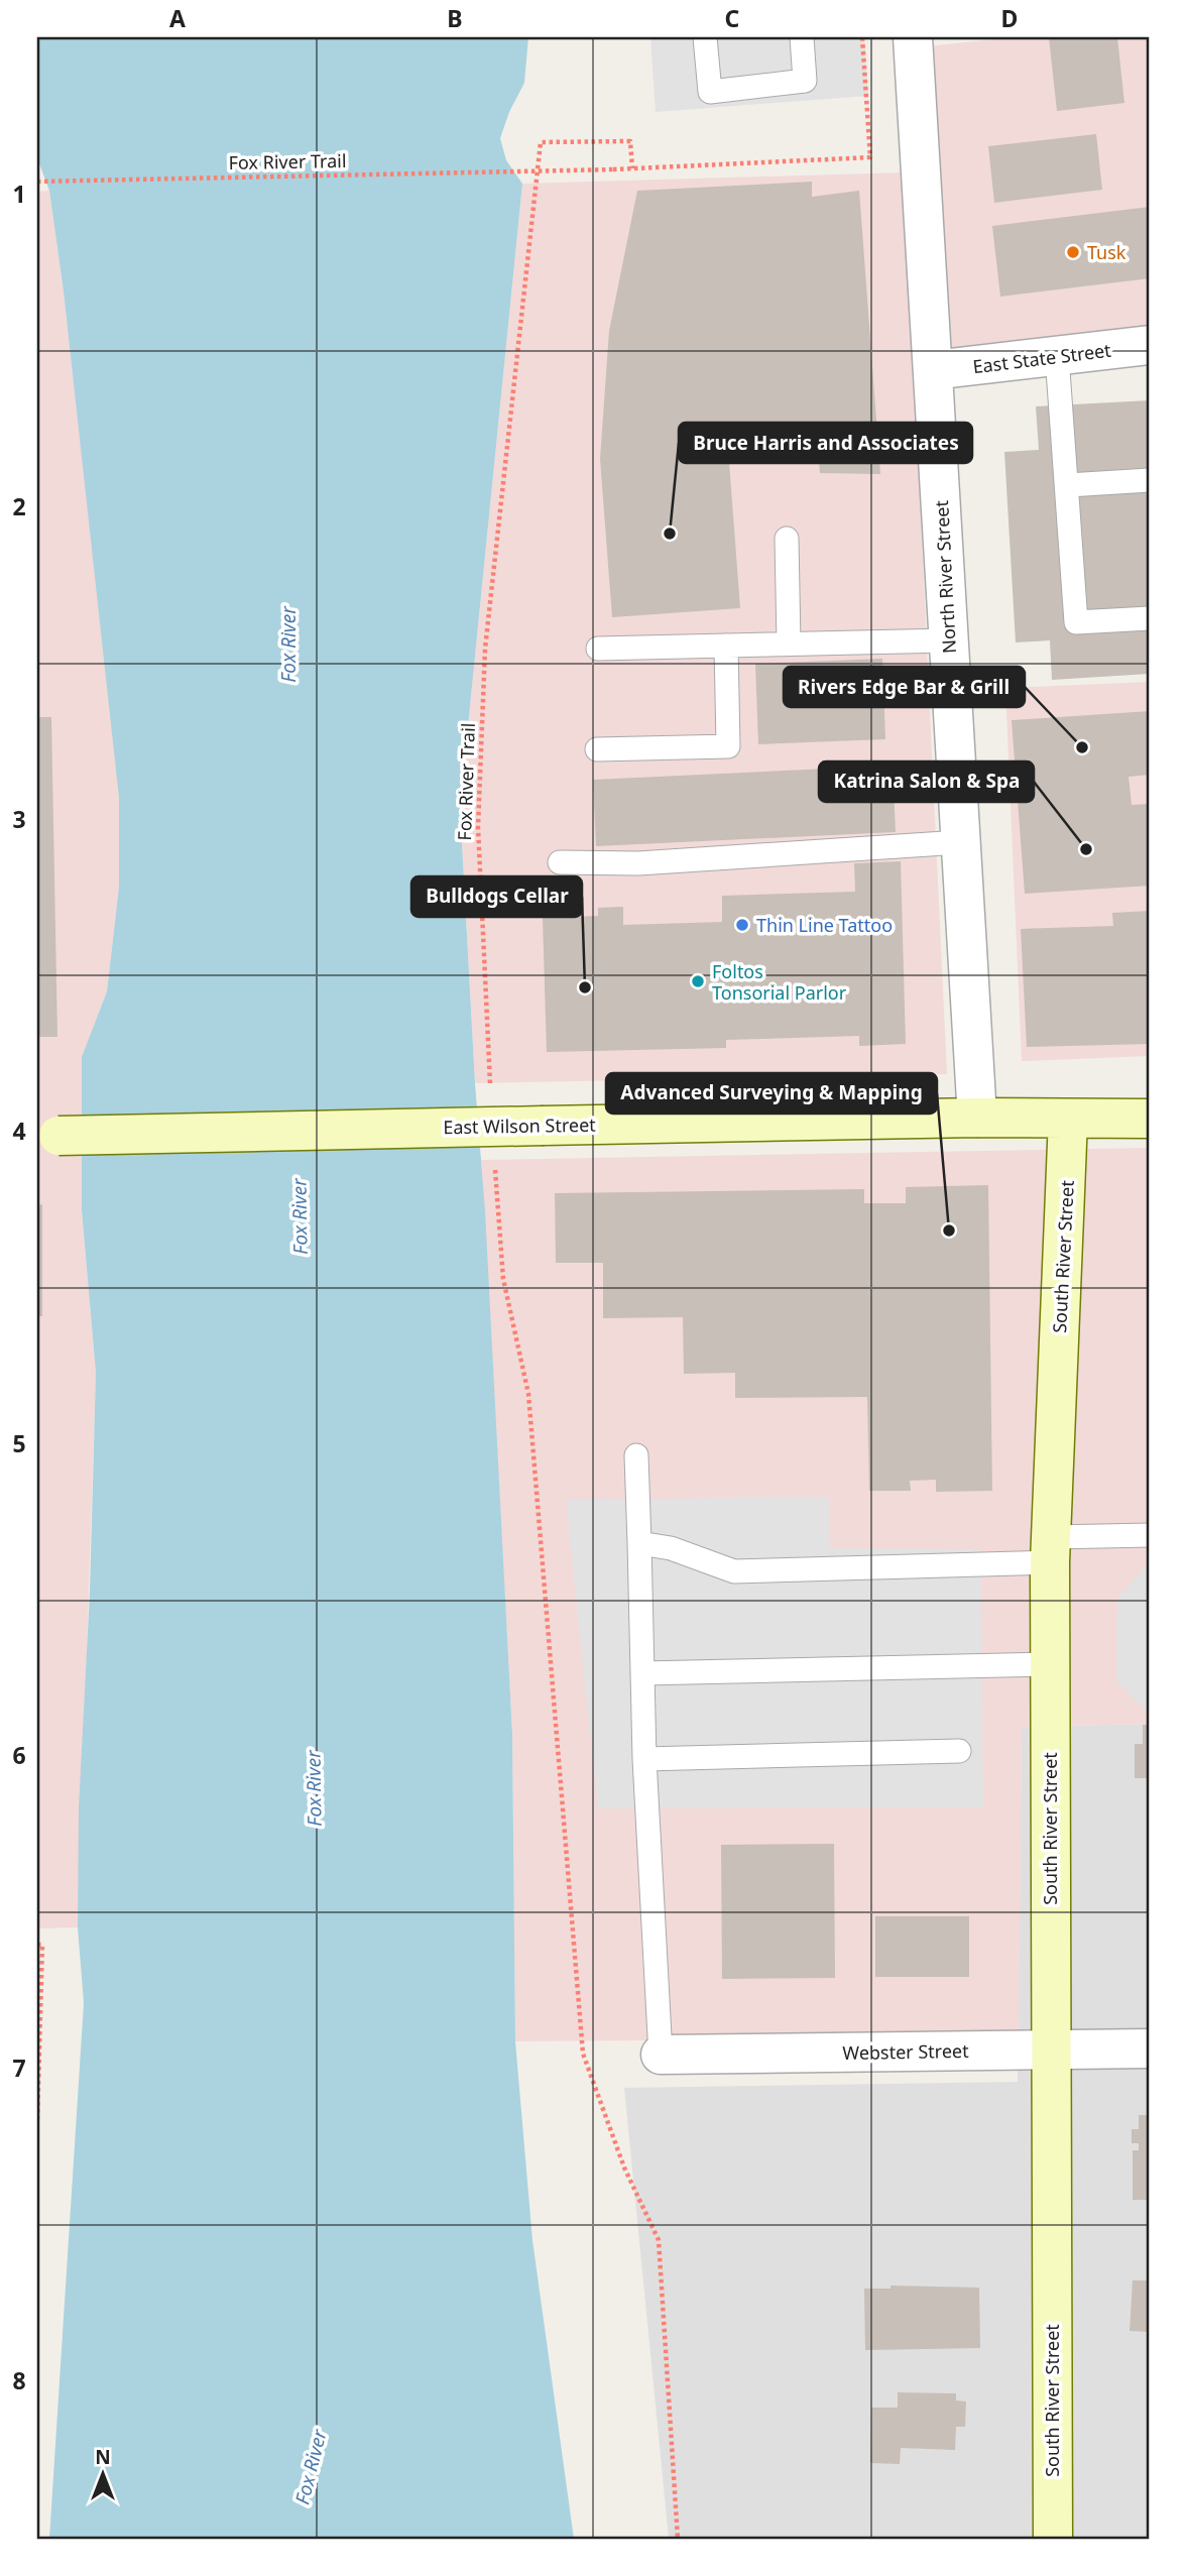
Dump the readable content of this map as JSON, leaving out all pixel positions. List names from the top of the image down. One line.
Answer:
{"streets":{"main road":["East Wilson Street","South River Street"],"street":["East State Street","North River Street","Webster Street"],"path":["Fox River Trail"]},"crossings":[["East State Street","North River Street"],["North River Street","East Wilson Street"],["East Wilson Street","South River Street"],["South River Street","Webster Street"]],"water":["Fox River"],"places":["Tusk","Bruce Harris and Associates","Rivers Edge Bar & Grill","Katrina Salon & Spa","Thin Line Tattoo","Foltos Tonsorial Parlor","Bulldogs Cellar","Advanced Surveying & Mapping"],"north":"top","grid":{"columns":["A","B","C","D"],"rows":["1","2","3","4","5","6","7","8"]}}
